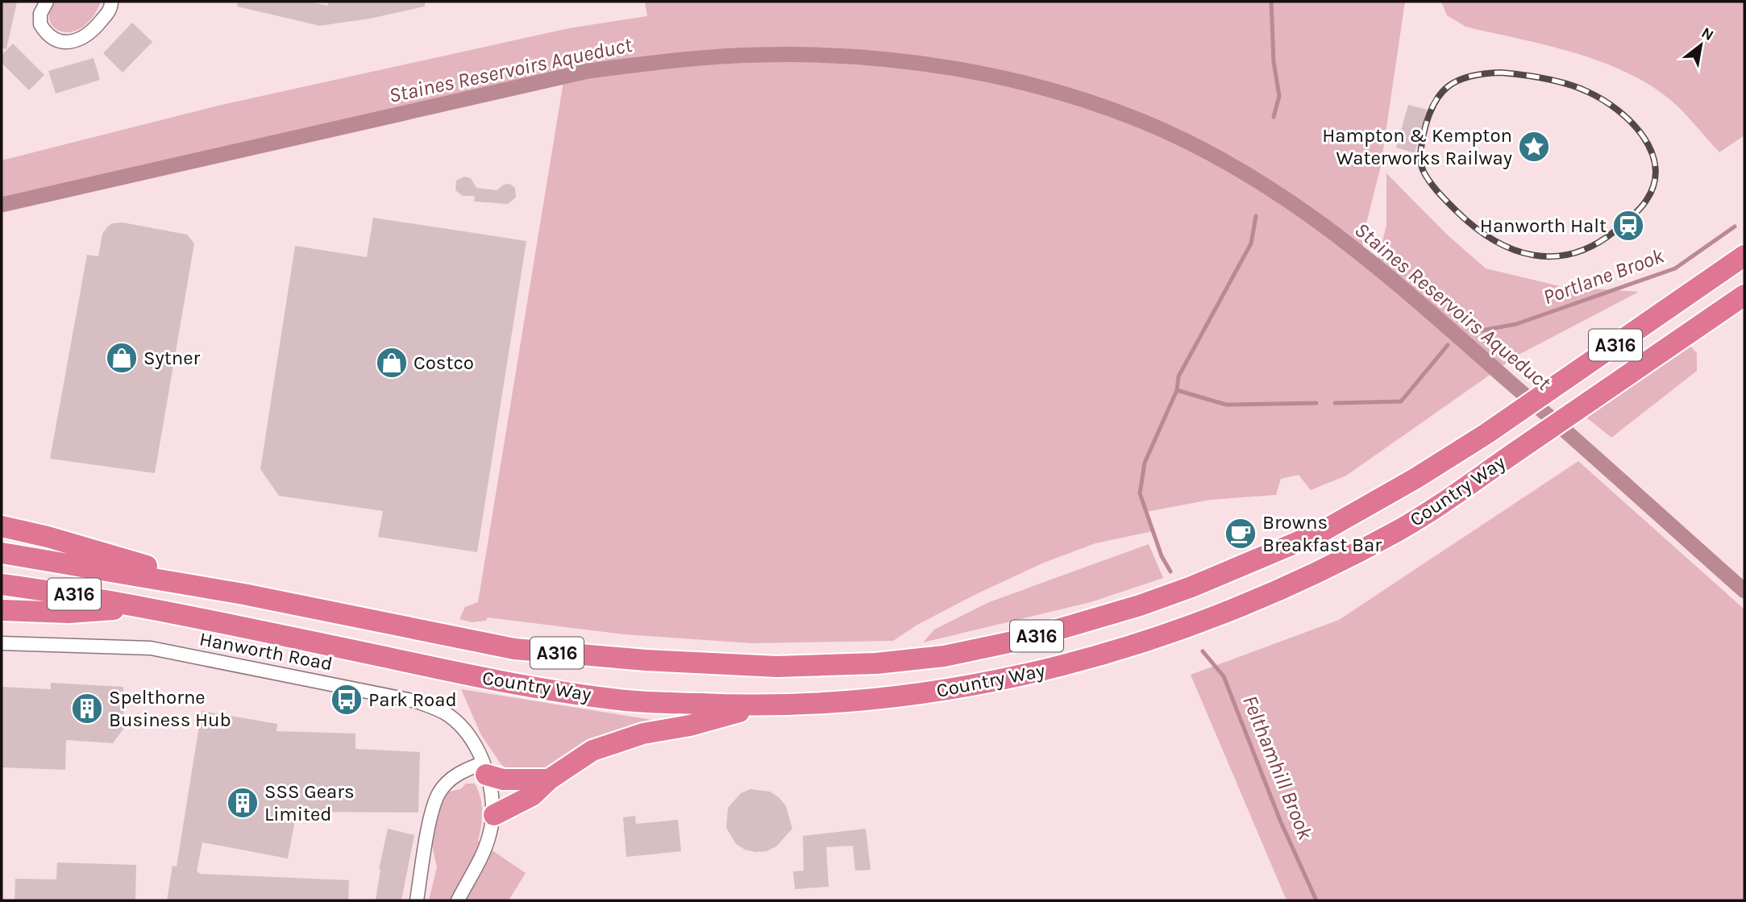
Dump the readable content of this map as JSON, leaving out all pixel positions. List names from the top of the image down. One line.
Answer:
{"streets":{"highway":["A316","Country Way"],"street":["Hanworth Road"]},"crossings":[["A316","Country Way"]],"water":["Staines Reservoirs Aqueduct","Portlane Brook","Felthamhill Brook"],"places":{"place":["Hampton & Kempton Waterworks Railway"],"station":["Hanworth Halt"],"shop":["Sytner","Costco"],"cafe":["Browns Breakfast Bar"],"bus stop":["Park Road"],"building":["Spelthorne Business Hub","SSS Gears Limited"]},"north":"top right"}
